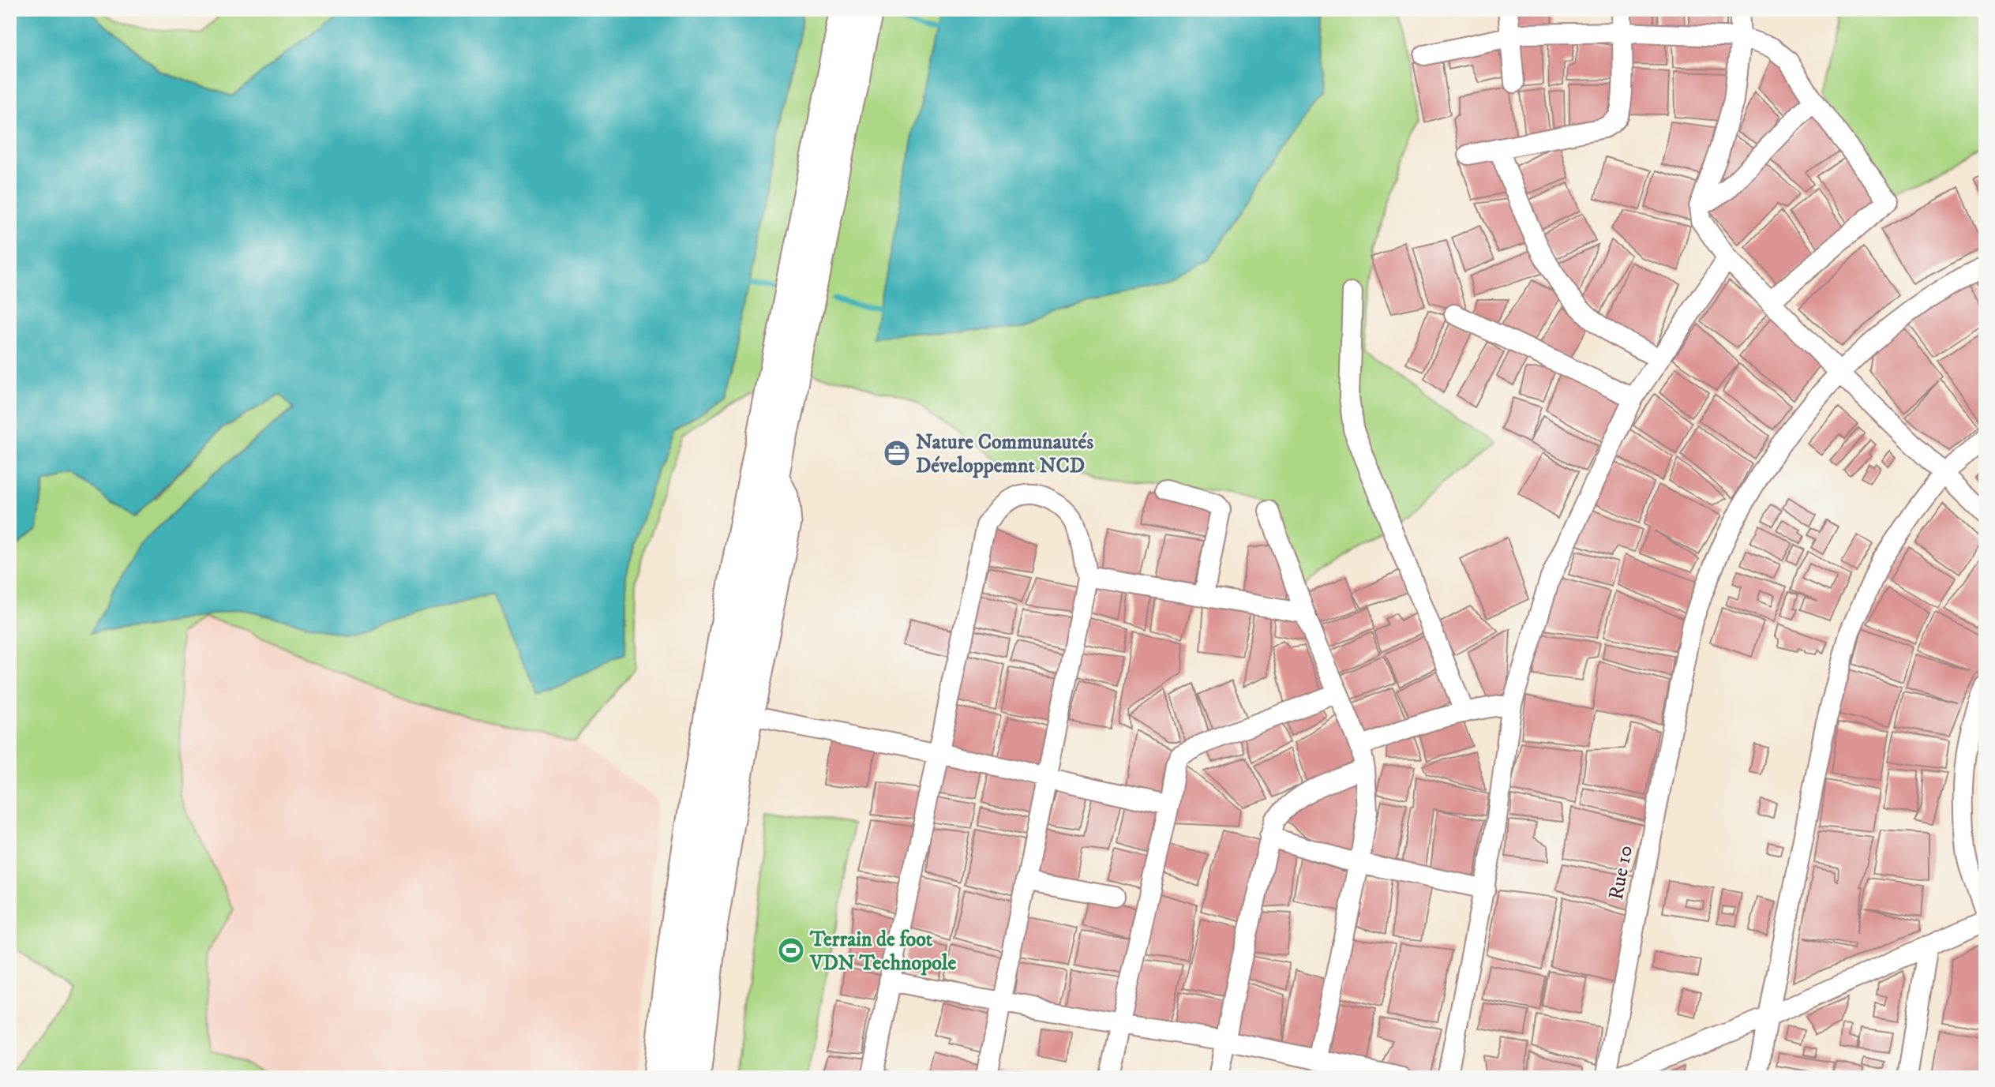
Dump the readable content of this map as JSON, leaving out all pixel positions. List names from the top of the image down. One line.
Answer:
{"streets":{"street":["Rue 10"]},"places":{"office":["Nature Communautés Développemnt NCD"],"sports":["Terrain de foot VDN Technopole"]}}
